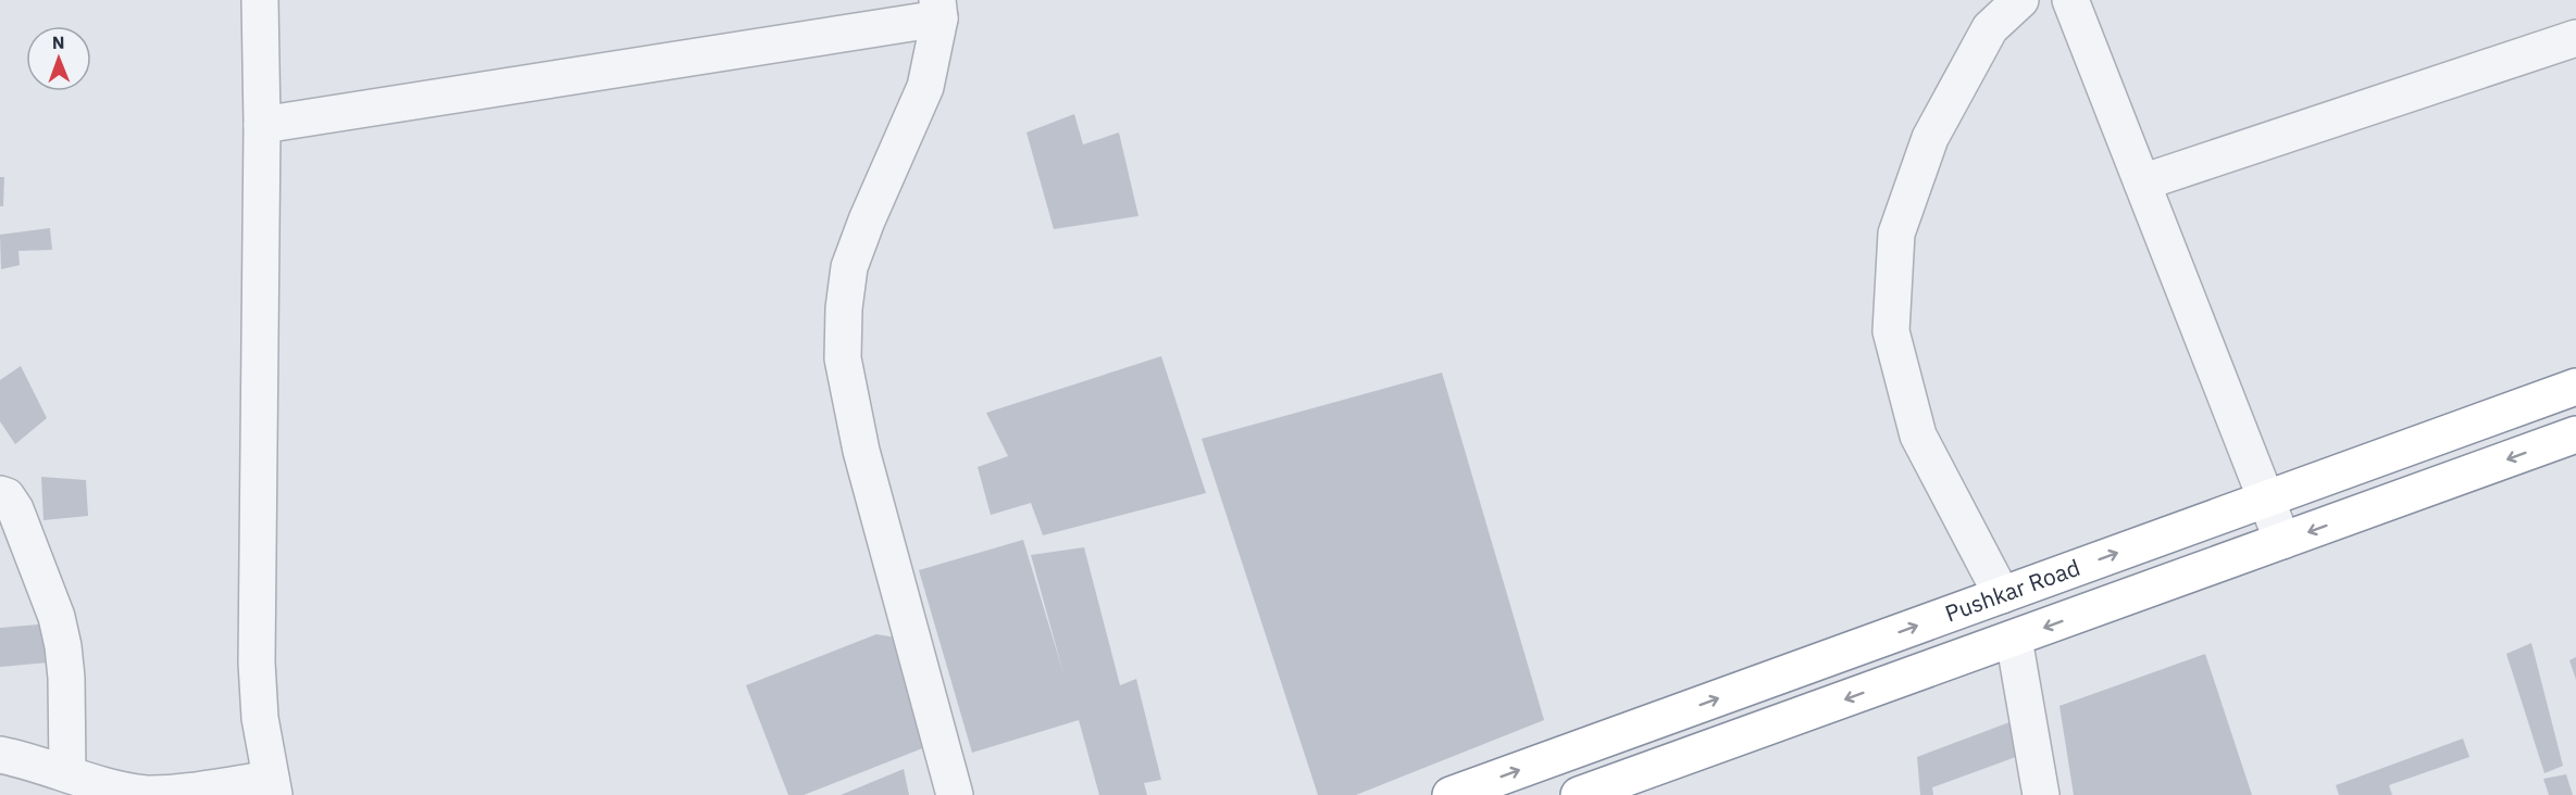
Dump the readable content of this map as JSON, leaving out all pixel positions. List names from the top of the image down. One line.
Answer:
{"streets":{"highway":["Pushkar Road"]},"north":"top"}
